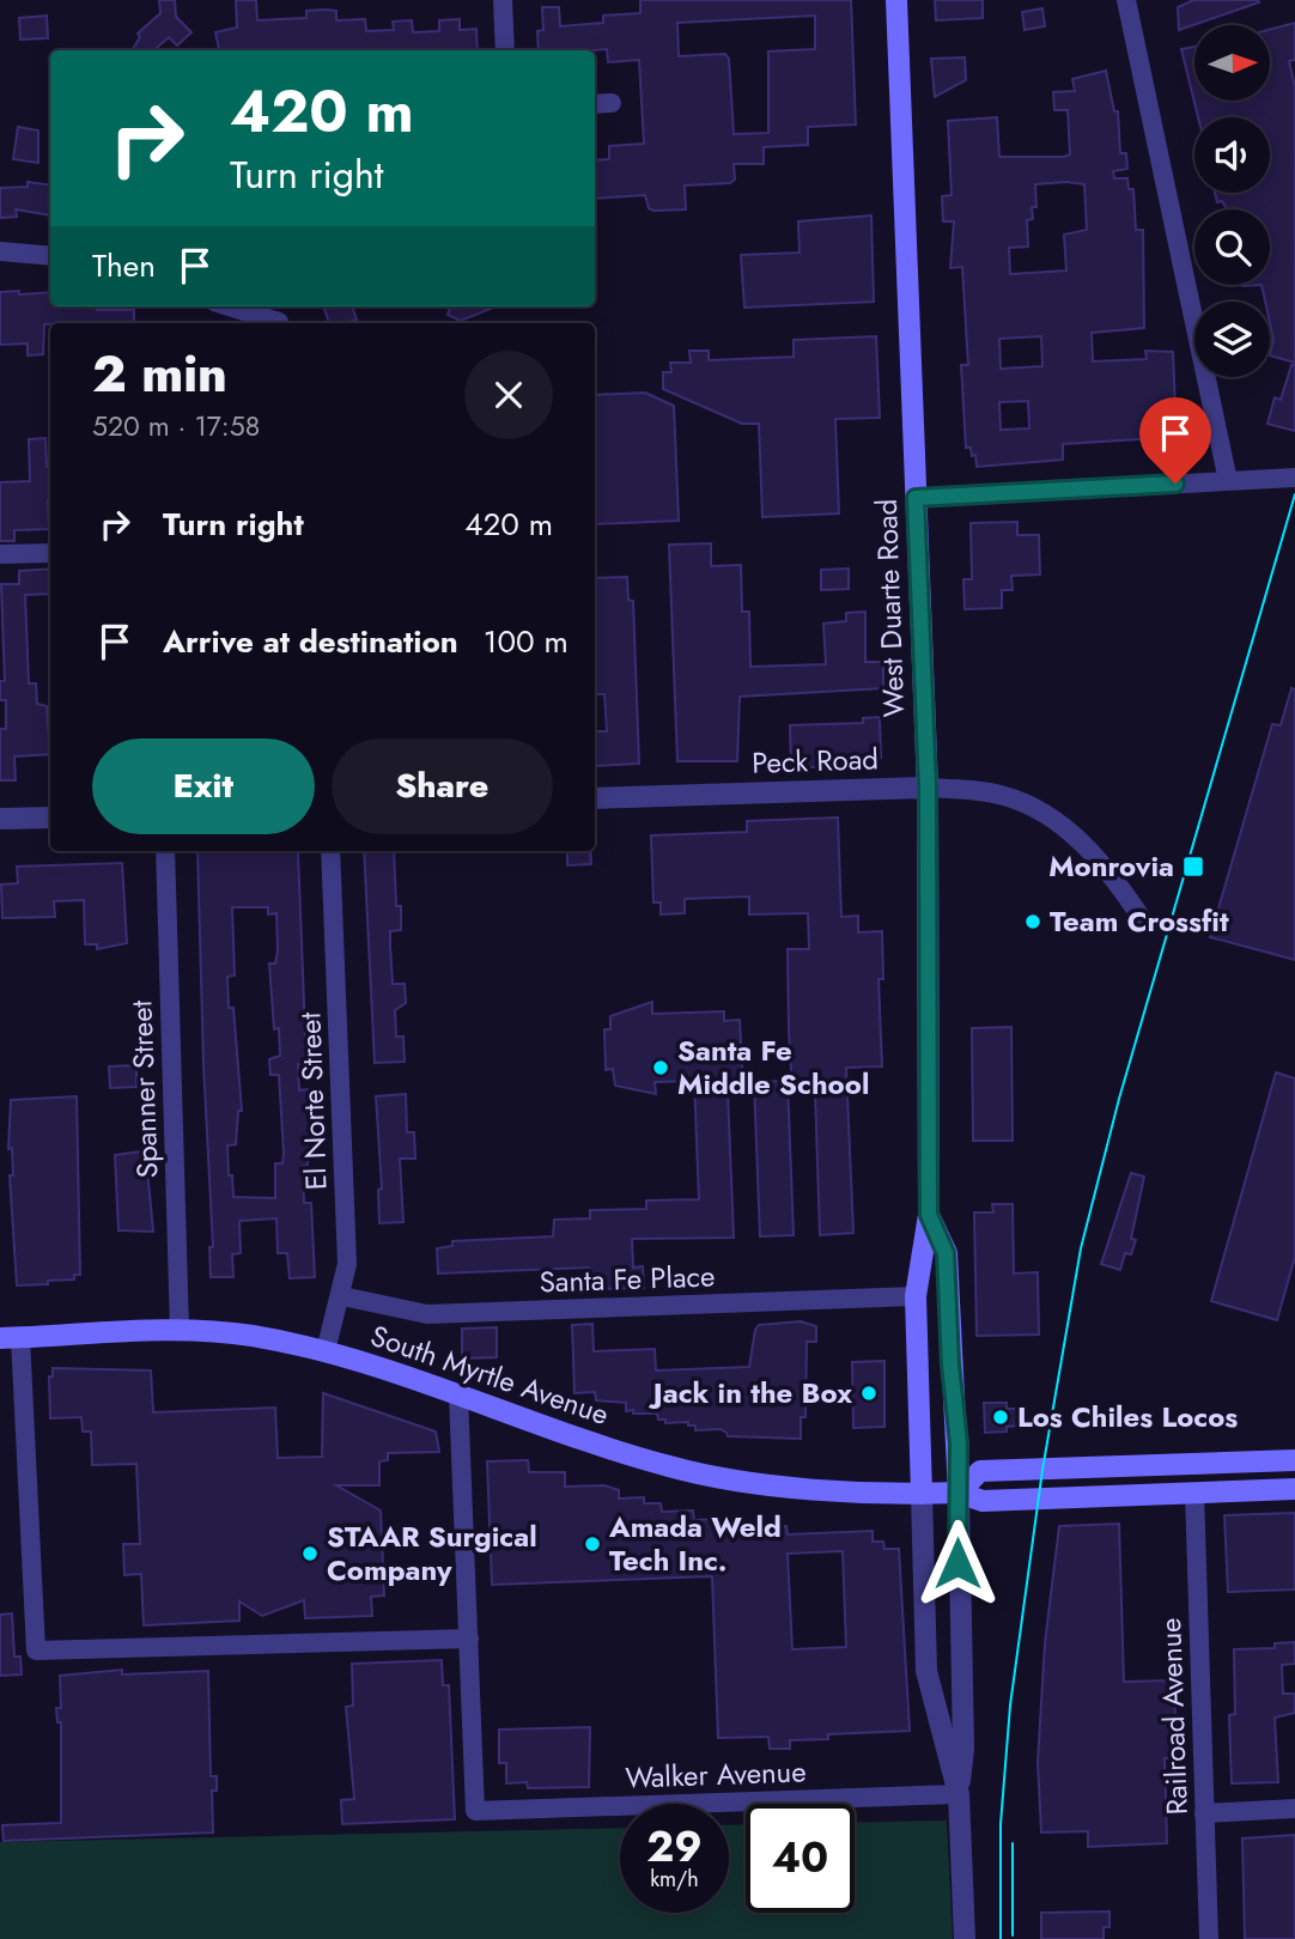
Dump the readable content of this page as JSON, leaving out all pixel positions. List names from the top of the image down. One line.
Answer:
{"streets":{"main road":["West Duarte Road","South Myrtle Avenue"],"street":["Peck Road","Spanner Street","El Norte Street","Santa Fe Place","Railroad Avenue","Walker Avenue"]},"crossings":[["West Duarte Road","Peck Road"],["West Duarte Road","Santa Fe Place"],["West Duarte Road","South Myrtle Avenue"],["West Duarte Road","Walker Avenue"],["Spanner Street","South Myrtle Avenue"],["El Norte Street","Santa Fe Place"],["El Norte Street","South Myrtle Avenue"],["South Myrtle Avenue","Railroad Avenue"]],"places":{"transit":["Monrovia"],"other":["Team Crossfit","Santa Fe Middle School","Jack in the Box","Los Chiles Locos","Amada Weld Tech Inc.","STAAR Surgical Company"]},"north":"right","page":{"turn":["420 m","Turn right"],"then":"Then","heading":["2 min","520 m · 17:58"],"list":[{"name":"Turn right","value":"420 m"},{"name":"Arrive at destination","value":"100 m"}],"buttons":["Exit","Share"],"speed":"29 km/h","limit":"40"}}
